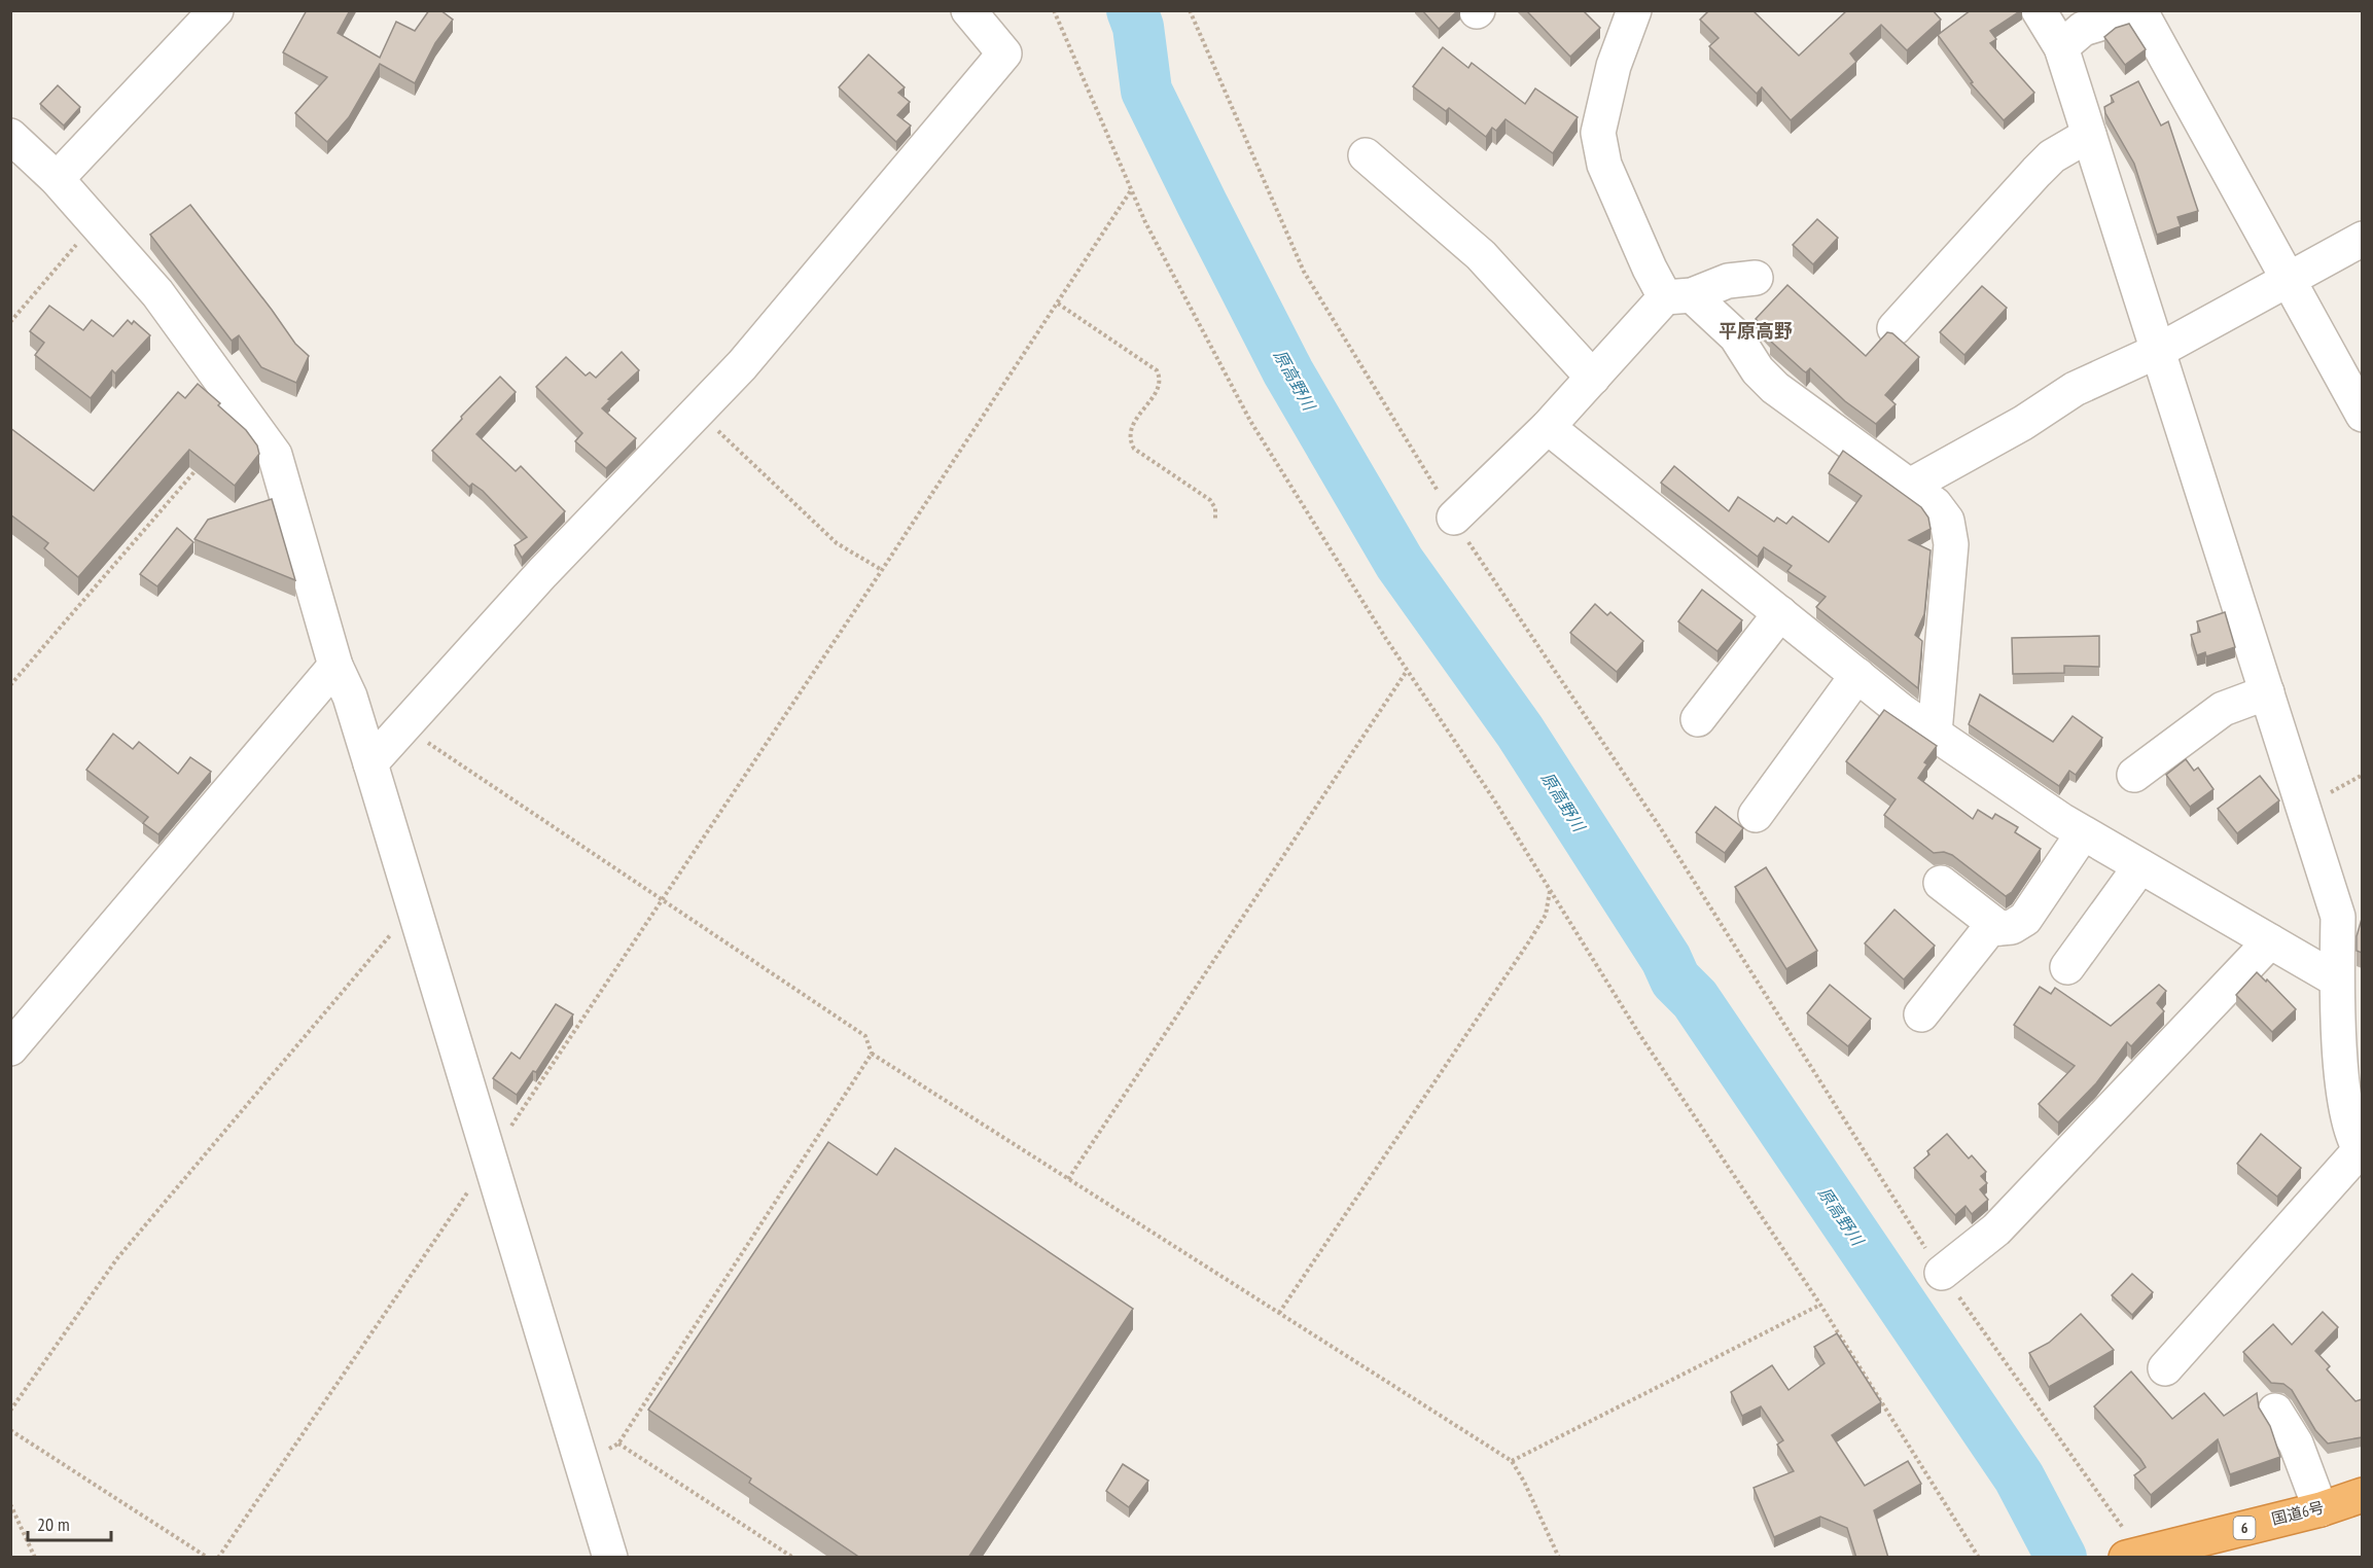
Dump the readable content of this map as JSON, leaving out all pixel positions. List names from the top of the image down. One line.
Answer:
{"streets":{"highway":["国道6号","6"]},"districts":["平原高野"],"water":["原高野川"],"scale_bar":"20 m"}
